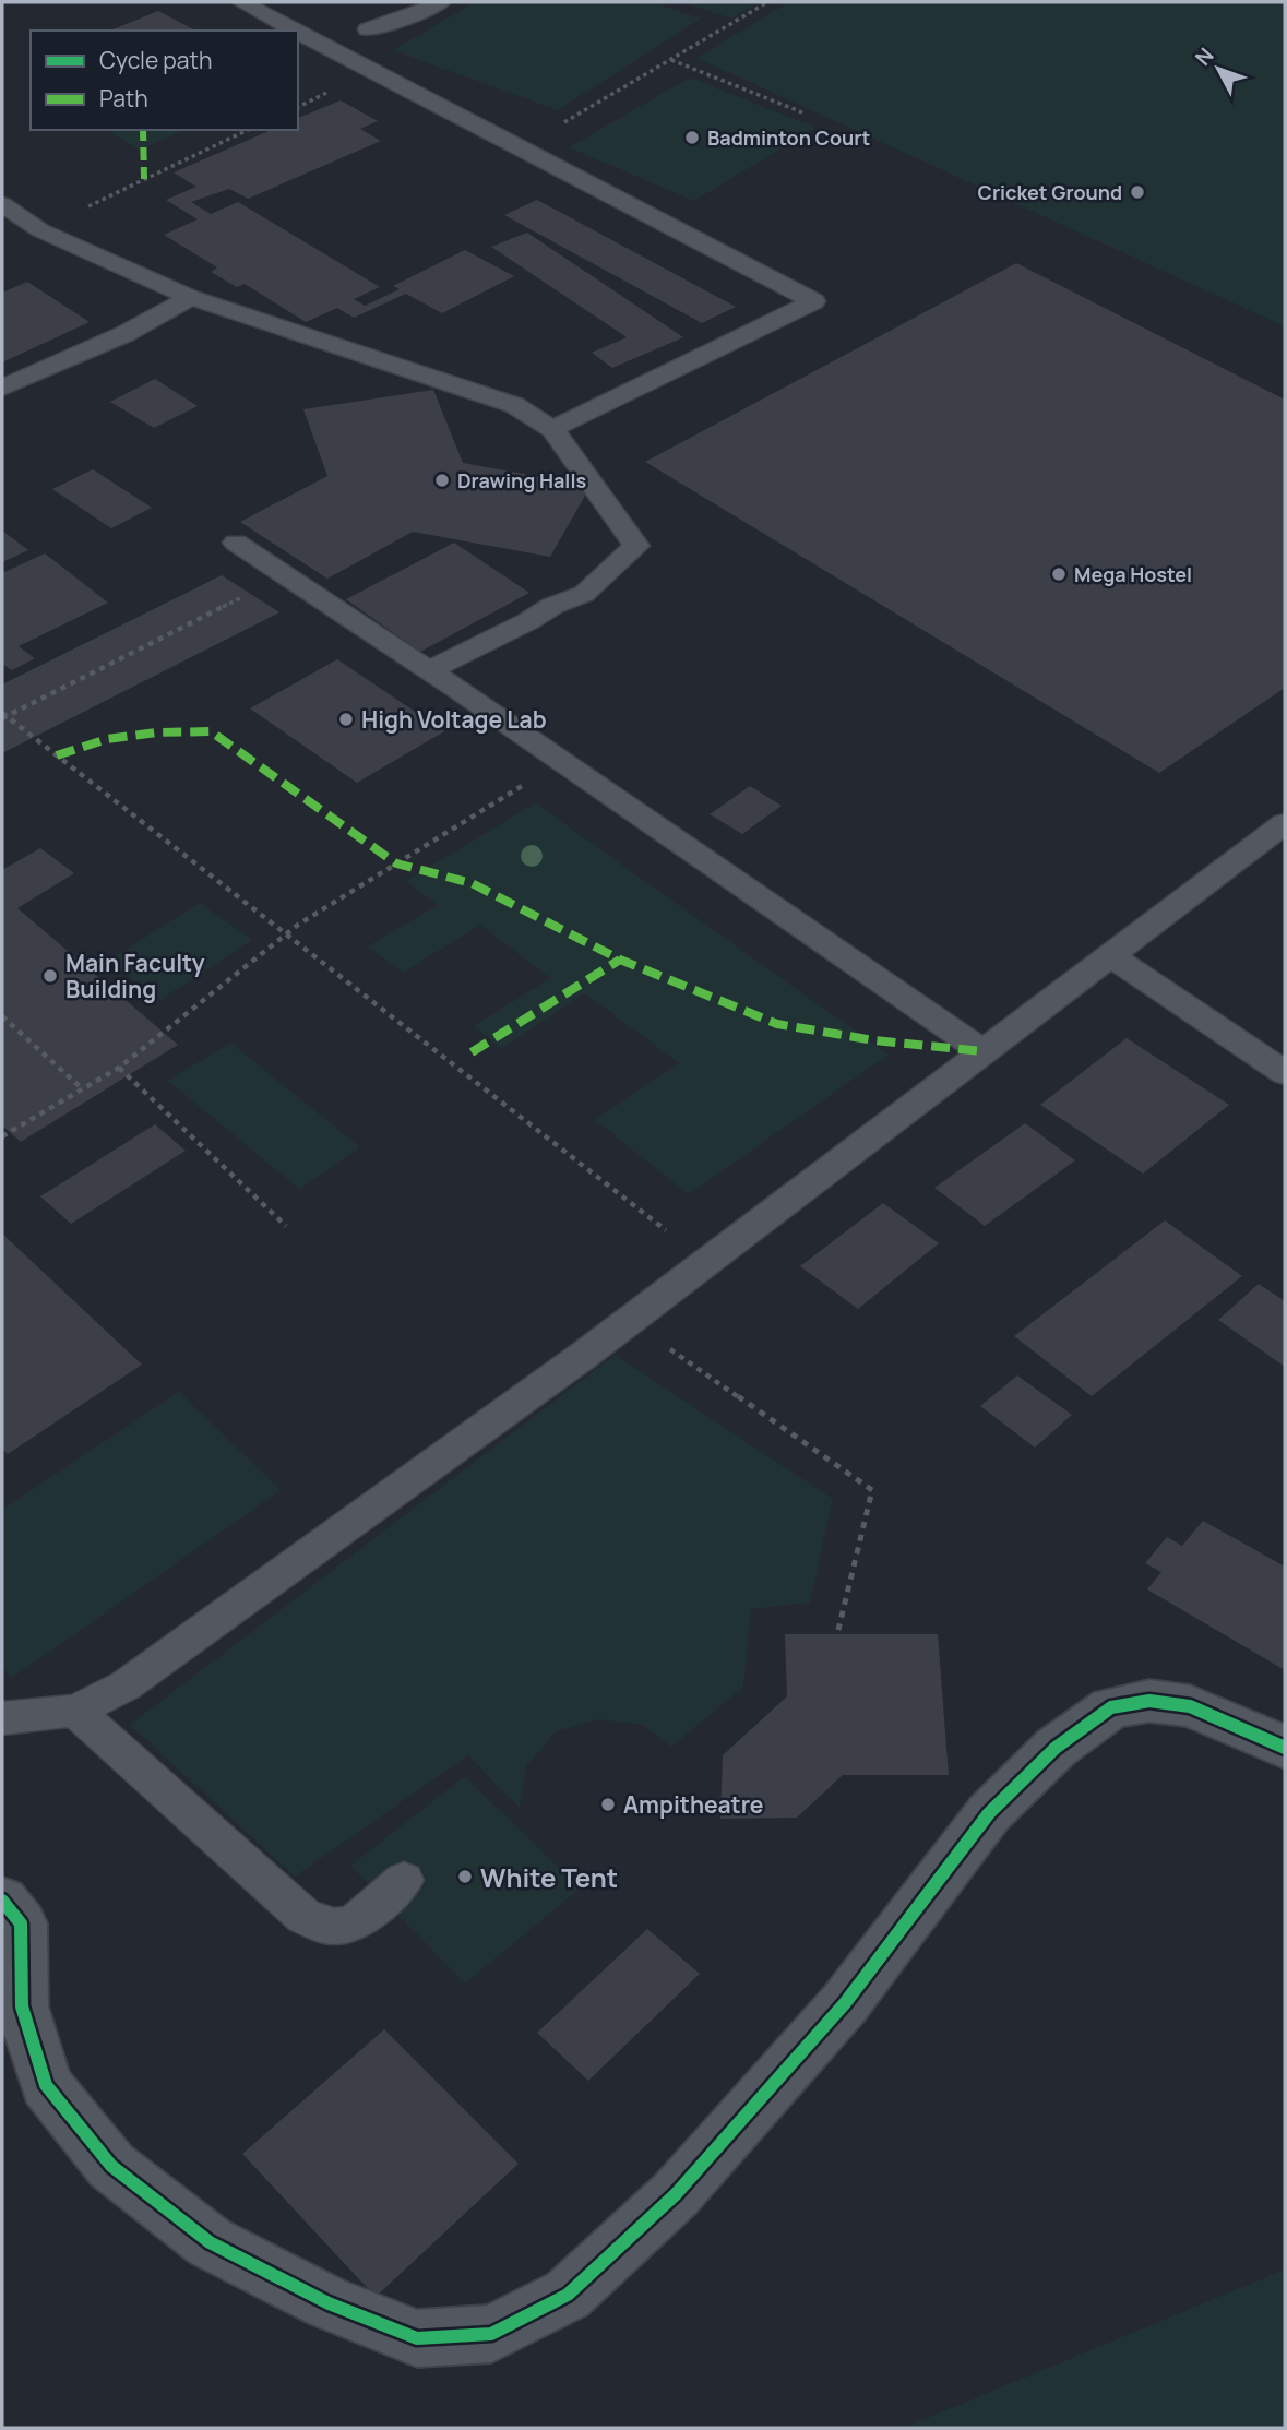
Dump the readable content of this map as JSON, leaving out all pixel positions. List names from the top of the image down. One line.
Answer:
{"places":["Badminton Court","Cricket Ground","Drawing Halls","Mega Hostel","High Voltage Lab","Main Faculty Building","Ampitheatre","White Tent"],"legend":["Cycle path","Path"],"north":"top left"}
